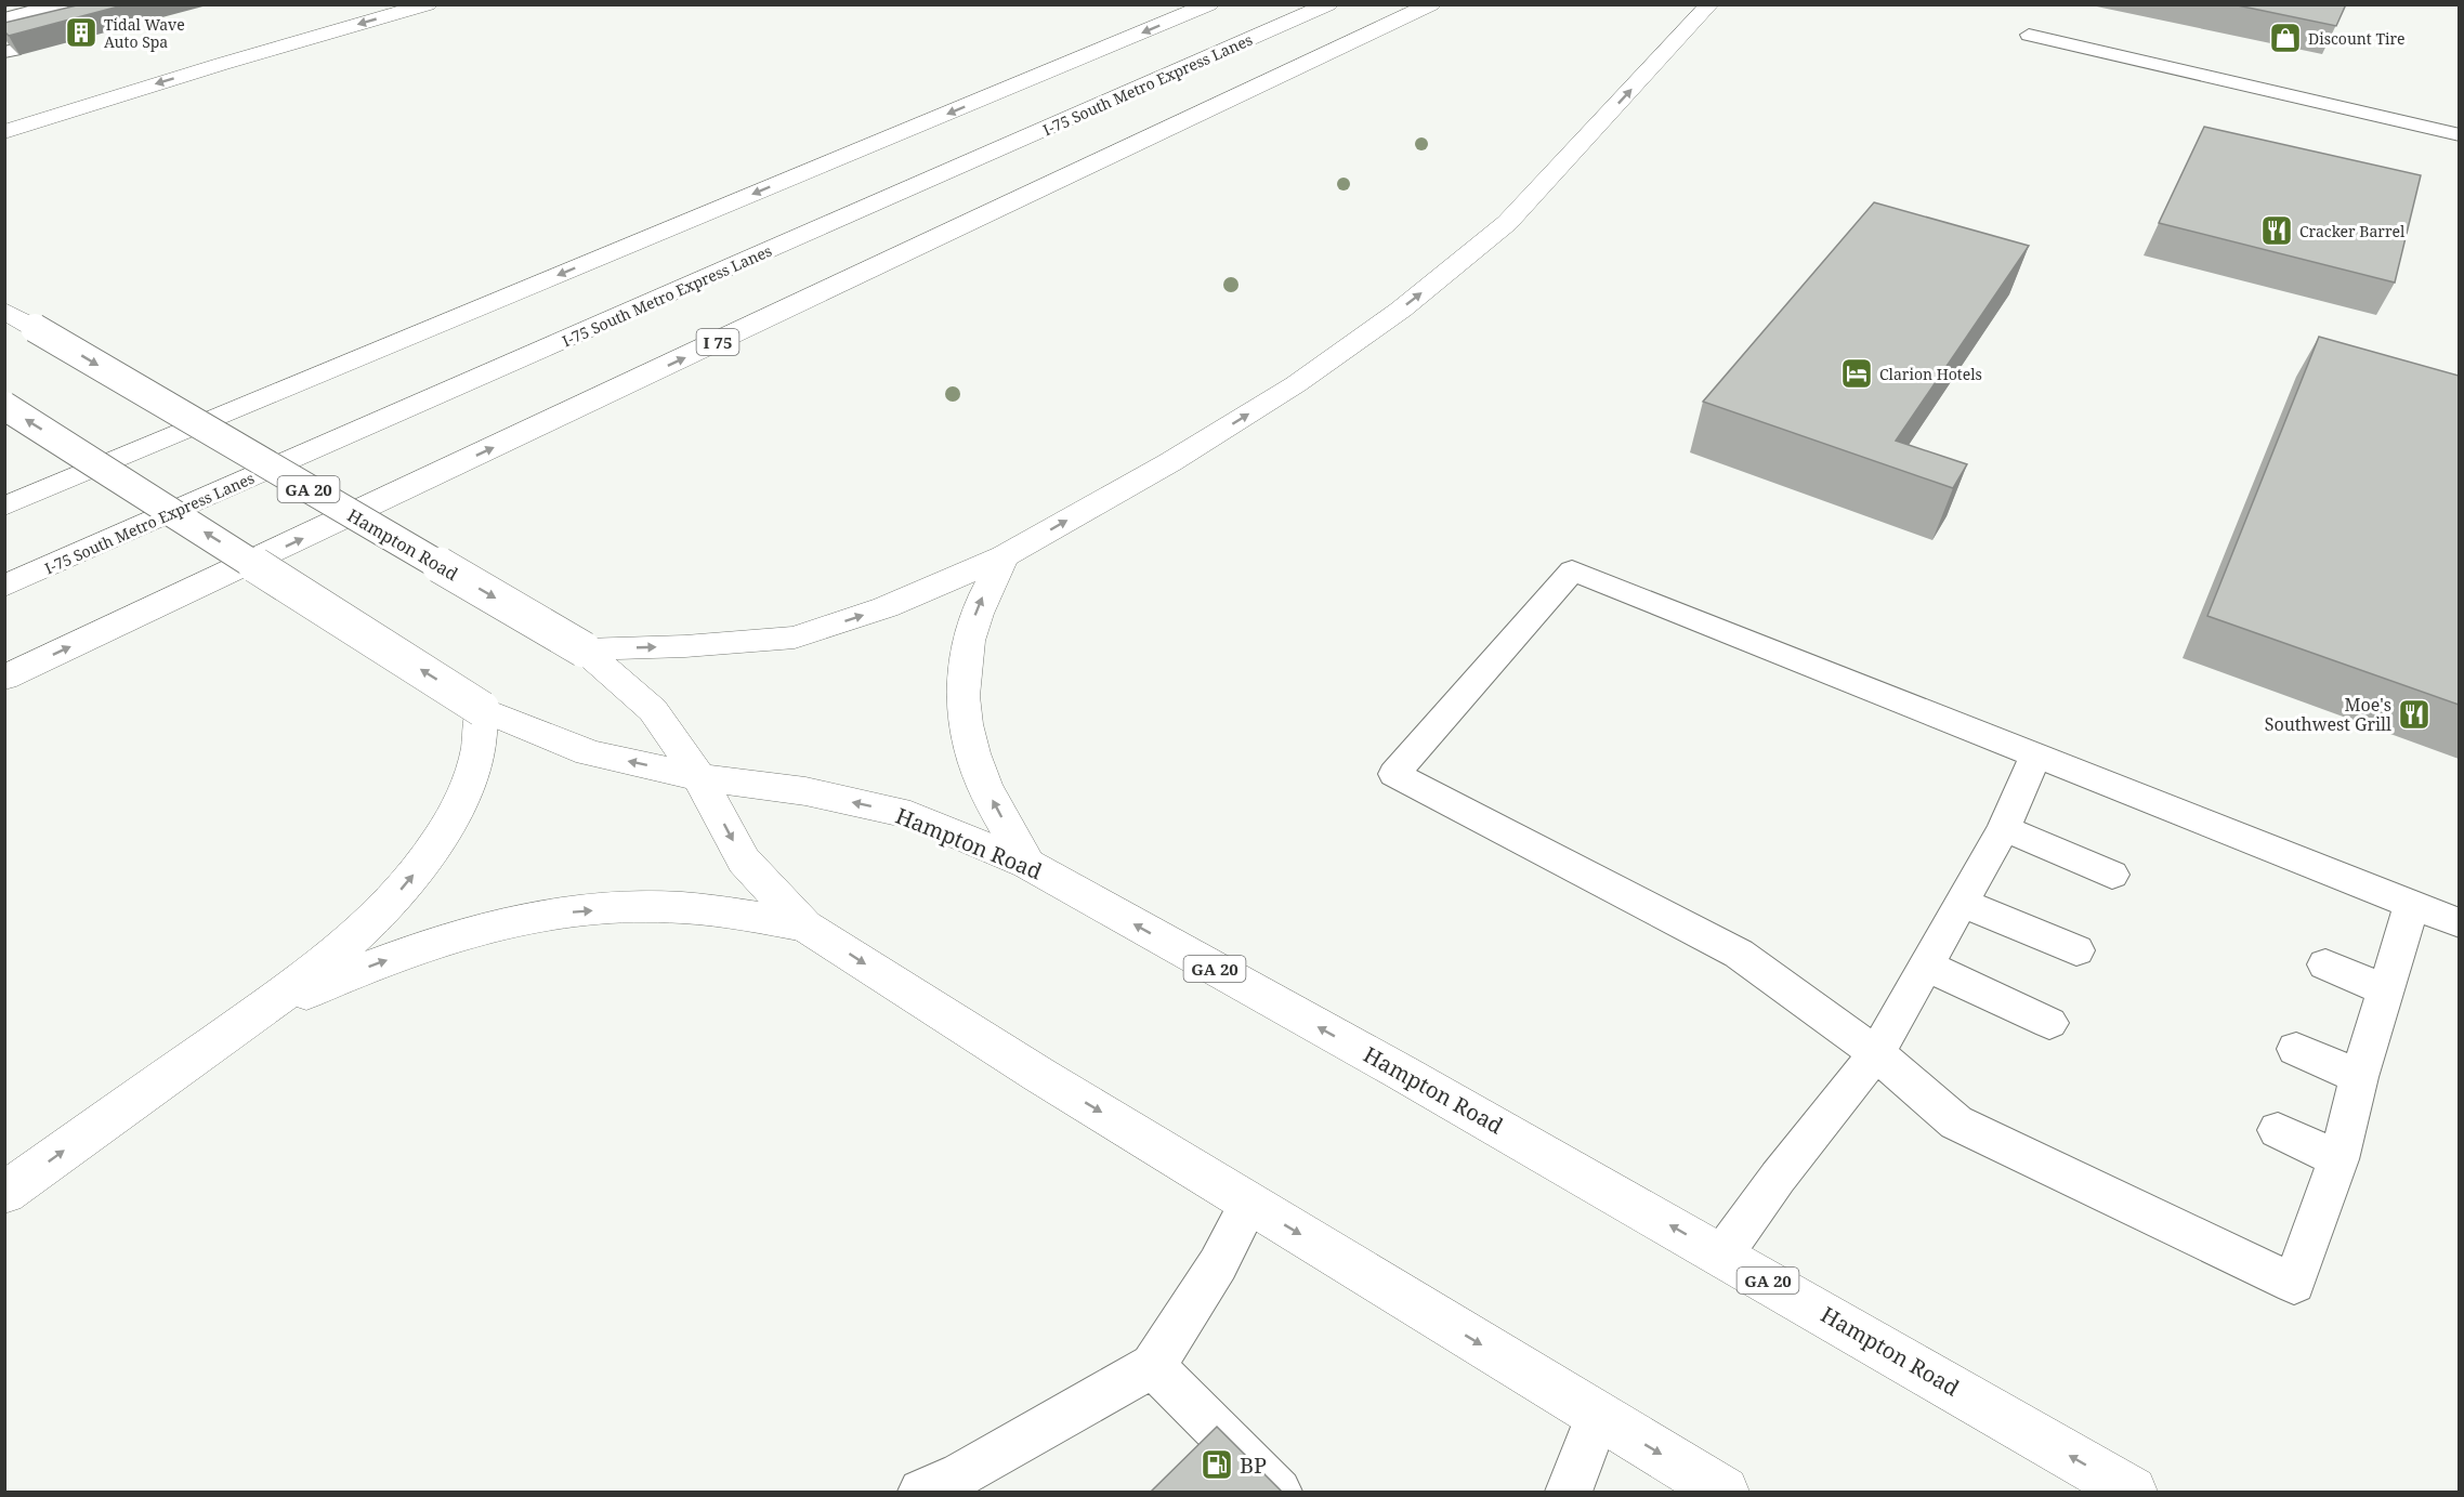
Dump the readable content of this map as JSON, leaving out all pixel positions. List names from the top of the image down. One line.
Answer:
{"streets":{"main road":["I-75 South Metro Express Lanes","I 75","GA 20","Hampton Road"]},"places":{"building":["Tidal Wave Auto Spa"],"shop":["Discount Tire"],"restaurant":["Cracker Barrel","Moe's Southwest Grill"],"hotel":["Clarion Hotels"],"fuel station":["BP"]}}
